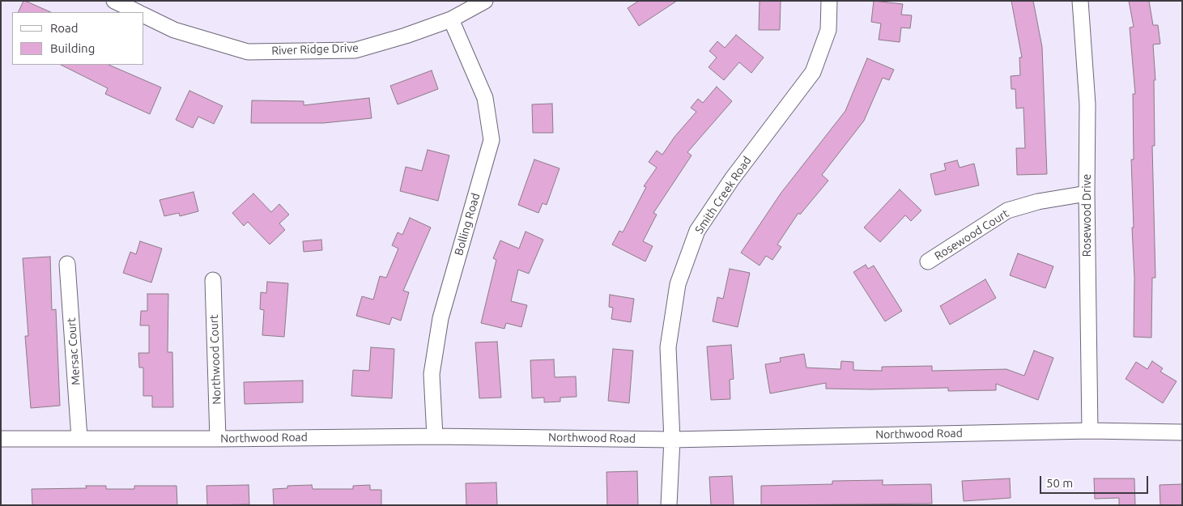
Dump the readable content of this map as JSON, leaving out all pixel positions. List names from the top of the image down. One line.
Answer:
{"streets":{"street":["River Ridge Drive","Smith Creek Road","Rosewood Drive","Bolling Road","Rosewood Court","Mersac Court","Northwood Court","Northwood Road"]},"crossings":[["River Ridge Drive","Bolling Road"],["Smith Creek Road","Northwood Road"],["Rosewood Drive","Rosewood Court"],["Rosewood Drive","Northwood Road"],["Bolling Road","Northwood Road"],["Mersac Court","Northwood Road"],["Northwood Court","Northwood Road"]],"legend":["Road","Building"],"scale_bar":"50 m"}
